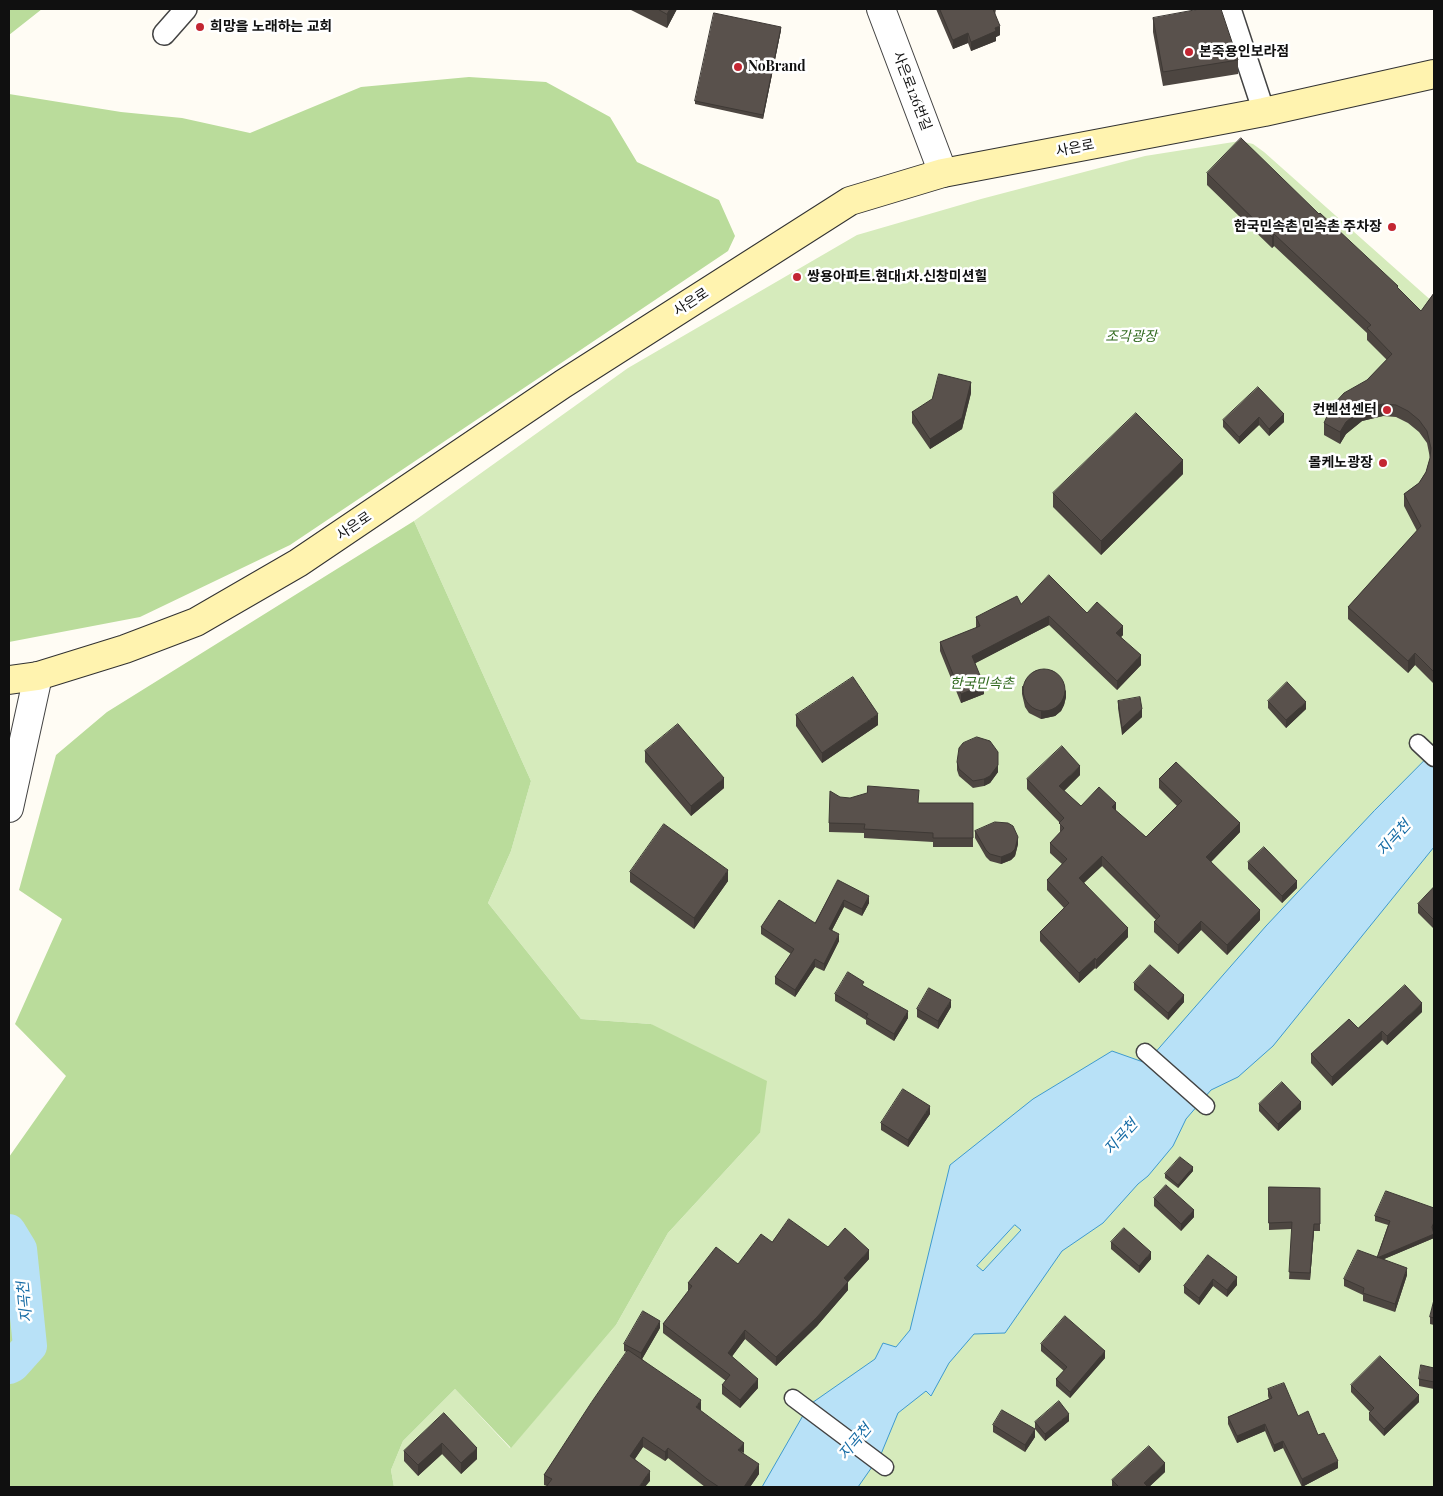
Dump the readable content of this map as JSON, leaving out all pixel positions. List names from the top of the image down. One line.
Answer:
{"streets":{"main road":["사은로"],"street":["사은로126번길"]},"crossings":[["사은로126번길","사은로"]],"water":["지곡천"],"parks":["조각광장","한국민속촌"],"places":["희망을 노래하는 교회","본죽용인보라점","NoBrand","한국민속촌 민속촌 주차장","쌍용아파트.현대1차.신창미션힐","컨벤션센터","볼케노광장"]}
